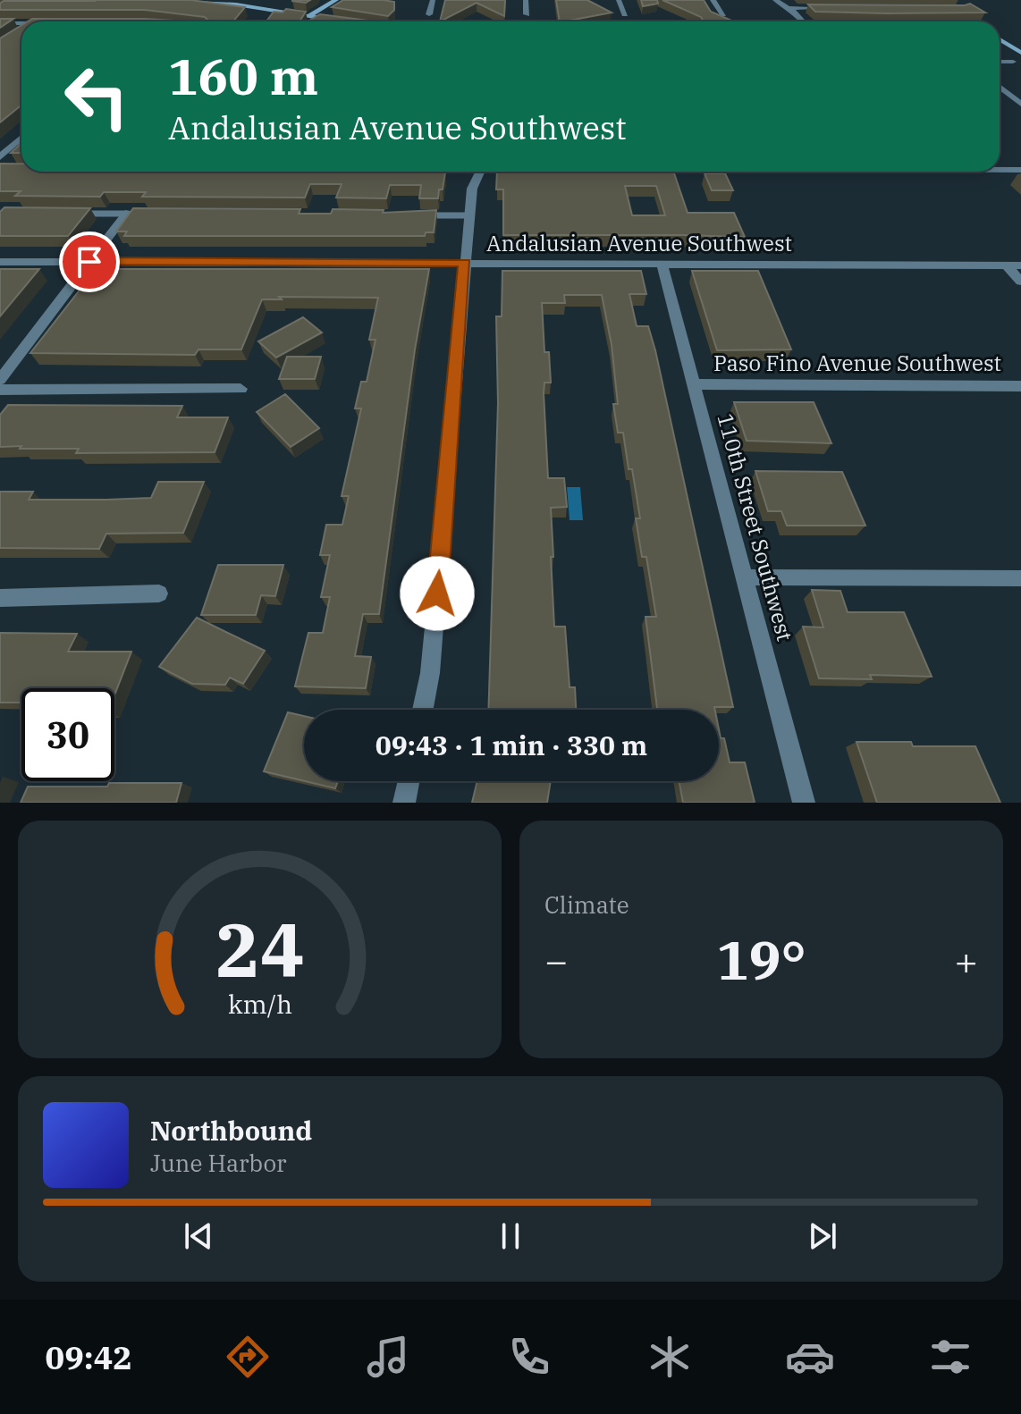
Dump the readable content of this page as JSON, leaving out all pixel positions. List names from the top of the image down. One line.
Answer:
{"streets":{"street":["Andalusian Avenue Southwest","Paso Fino Avenue Southwest","110th Street Southwest"]},"crossings":[["Andalusian Avenue Southwest","110th Street Southwest"],["Paso Fino Avenue Southwest","110th Street Southwest"]],"page":{"turn":["160 m","Andalusian Avenue Southwest"],"limit":"30","trip":"09:43 · 1 min · 330 m","tile":"Climate","heat":["−","19°","+"],"song":["Northbound","June Harbor"],"tabs":"09:42","gauge":["24","km/h"]}}
